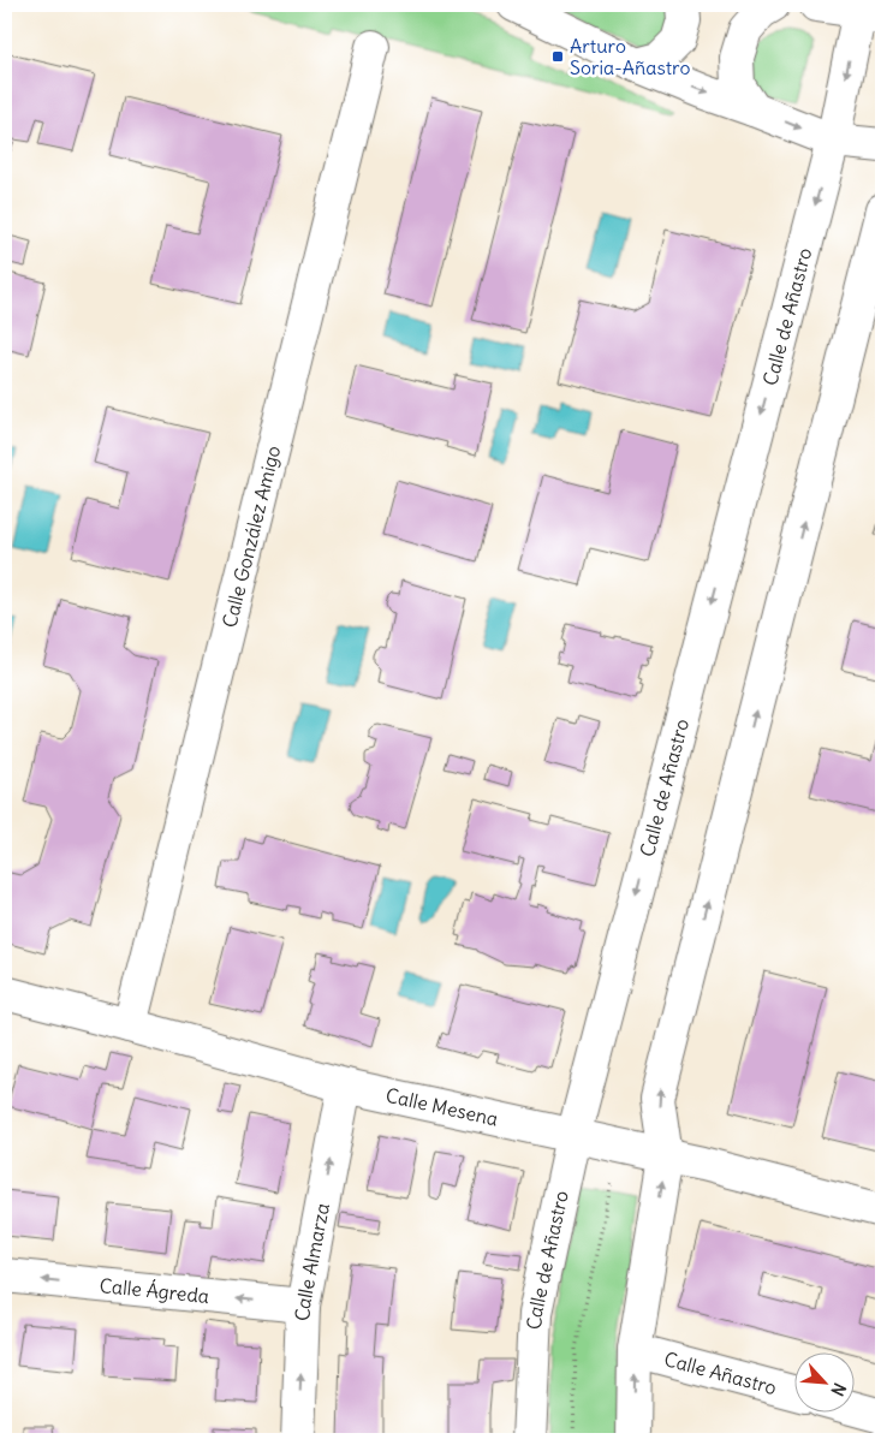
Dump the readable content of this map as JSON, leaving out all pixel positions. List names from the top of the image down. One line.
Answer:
{"streets":{"street":["Calle de Añastro","Calle González Amigo","Calle Mesena","Calle Almarza","Calle Ágreda","Calle Añastro"]},"crossings":[["Calle de Añastro","Calle Mesena"],["Calle González Amigo","Calle Mesena"],["Calle Mesena","Calle Almarza"],["Calle Almarza","Calle Ágreda"]],"one_way":["Calle Almarza","Calle Ágreda"],"places":{"transit":["Arturo Soria-Añastro"]},"north":"bottom right"}
